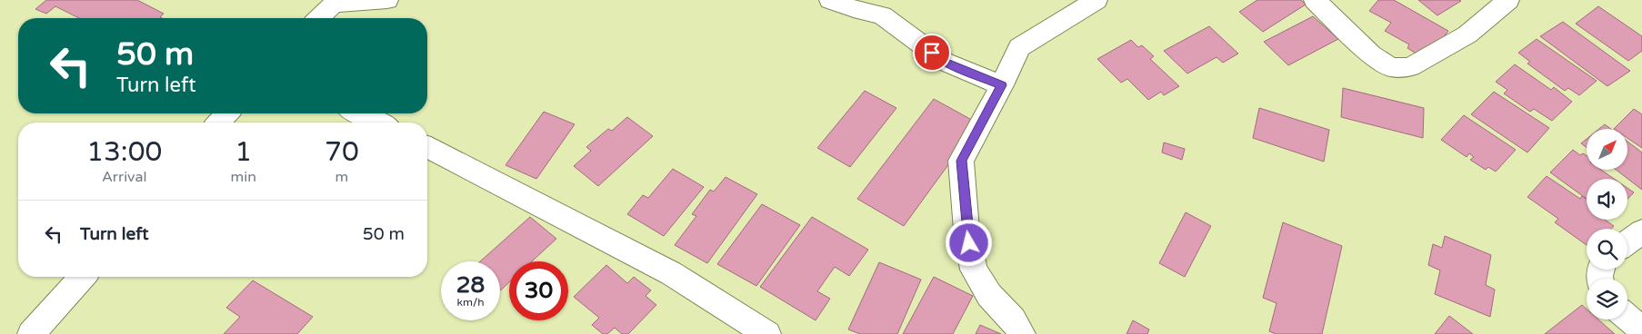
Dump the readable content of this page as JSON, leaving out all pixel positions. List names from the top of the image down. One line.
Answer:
{"north":"top right","page":{"turn":["50 m","Turn left"],"eta":["13:00","Arrival","1","min","70","m"],"list":[{"name":"Turn left","value":"50 m"}],"speed":"28 km/h","limit":"30"}}
